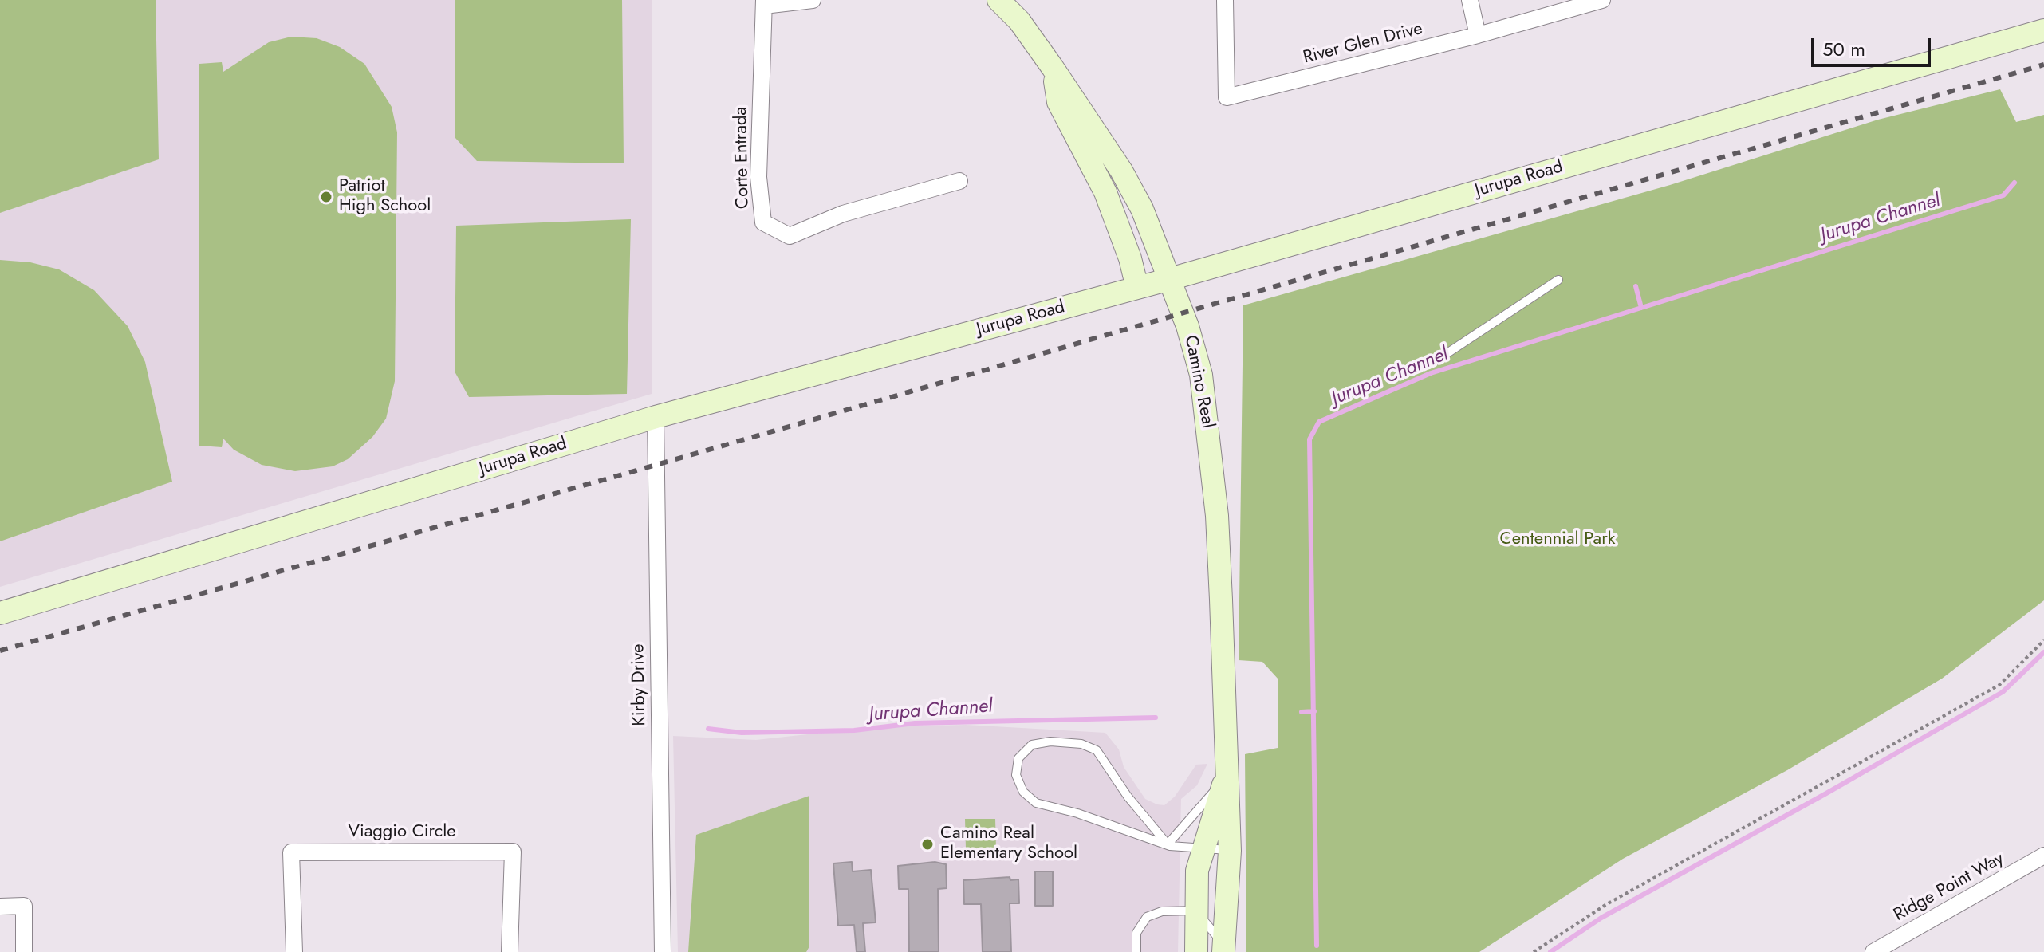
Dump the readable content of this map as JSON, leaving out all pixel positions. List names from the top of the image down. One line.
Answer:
{"streets":{"street":["River Glen Drive","Corte Entrada","Jurupa Road","Camino Real","Kirby Drive","Viaggio Circle","Ridge Point Way"]},"crossings":[["Jurupa Road","Camino Real"],["Jurupa Road","Kirby Drive"]],"water":["Jurupa Channel"],"parks":["Centennial Park"],"places":["Patriot High School","Camino Real Elementary School"],"scale_bar":"50 m"}
